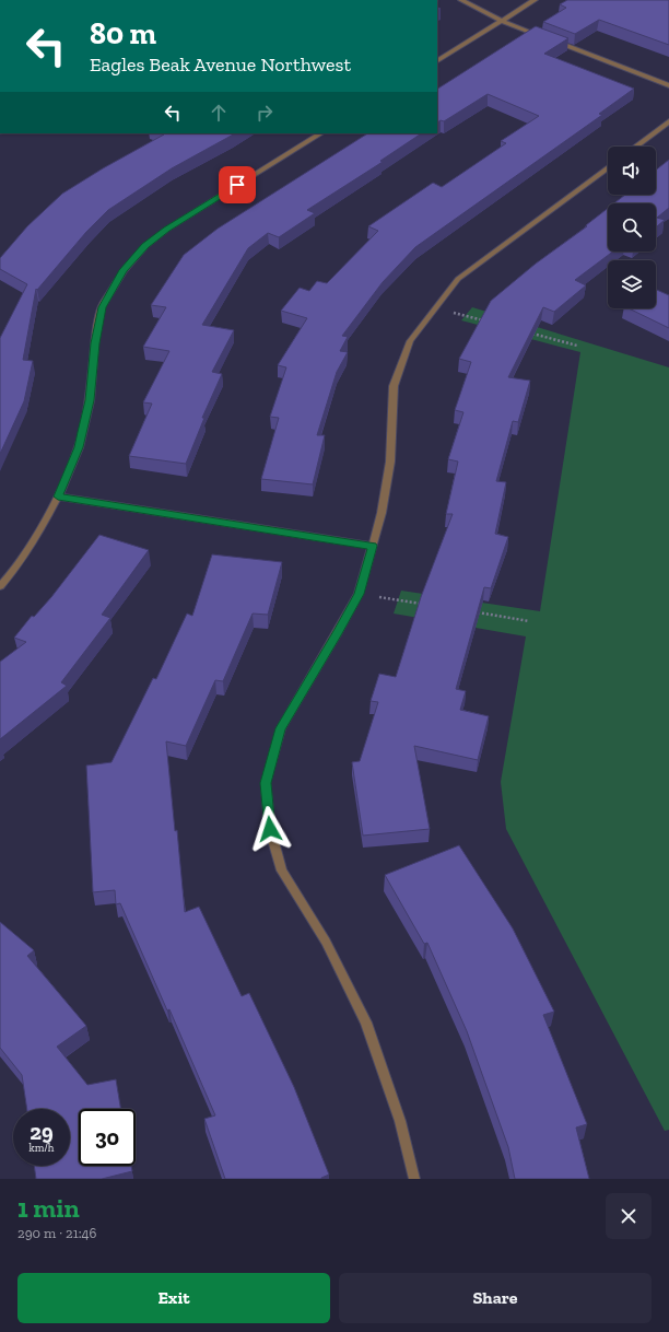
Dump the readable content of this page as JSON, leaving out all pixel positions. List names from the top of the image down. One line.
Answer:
{"page":{"turn":["80 m","Eagles Beak Avenue Northwest"],"speed":"29 km/h","limit":"30","heading":["1 min","290 m · 21:46"],"buttons":["Exit","Share"]}}
